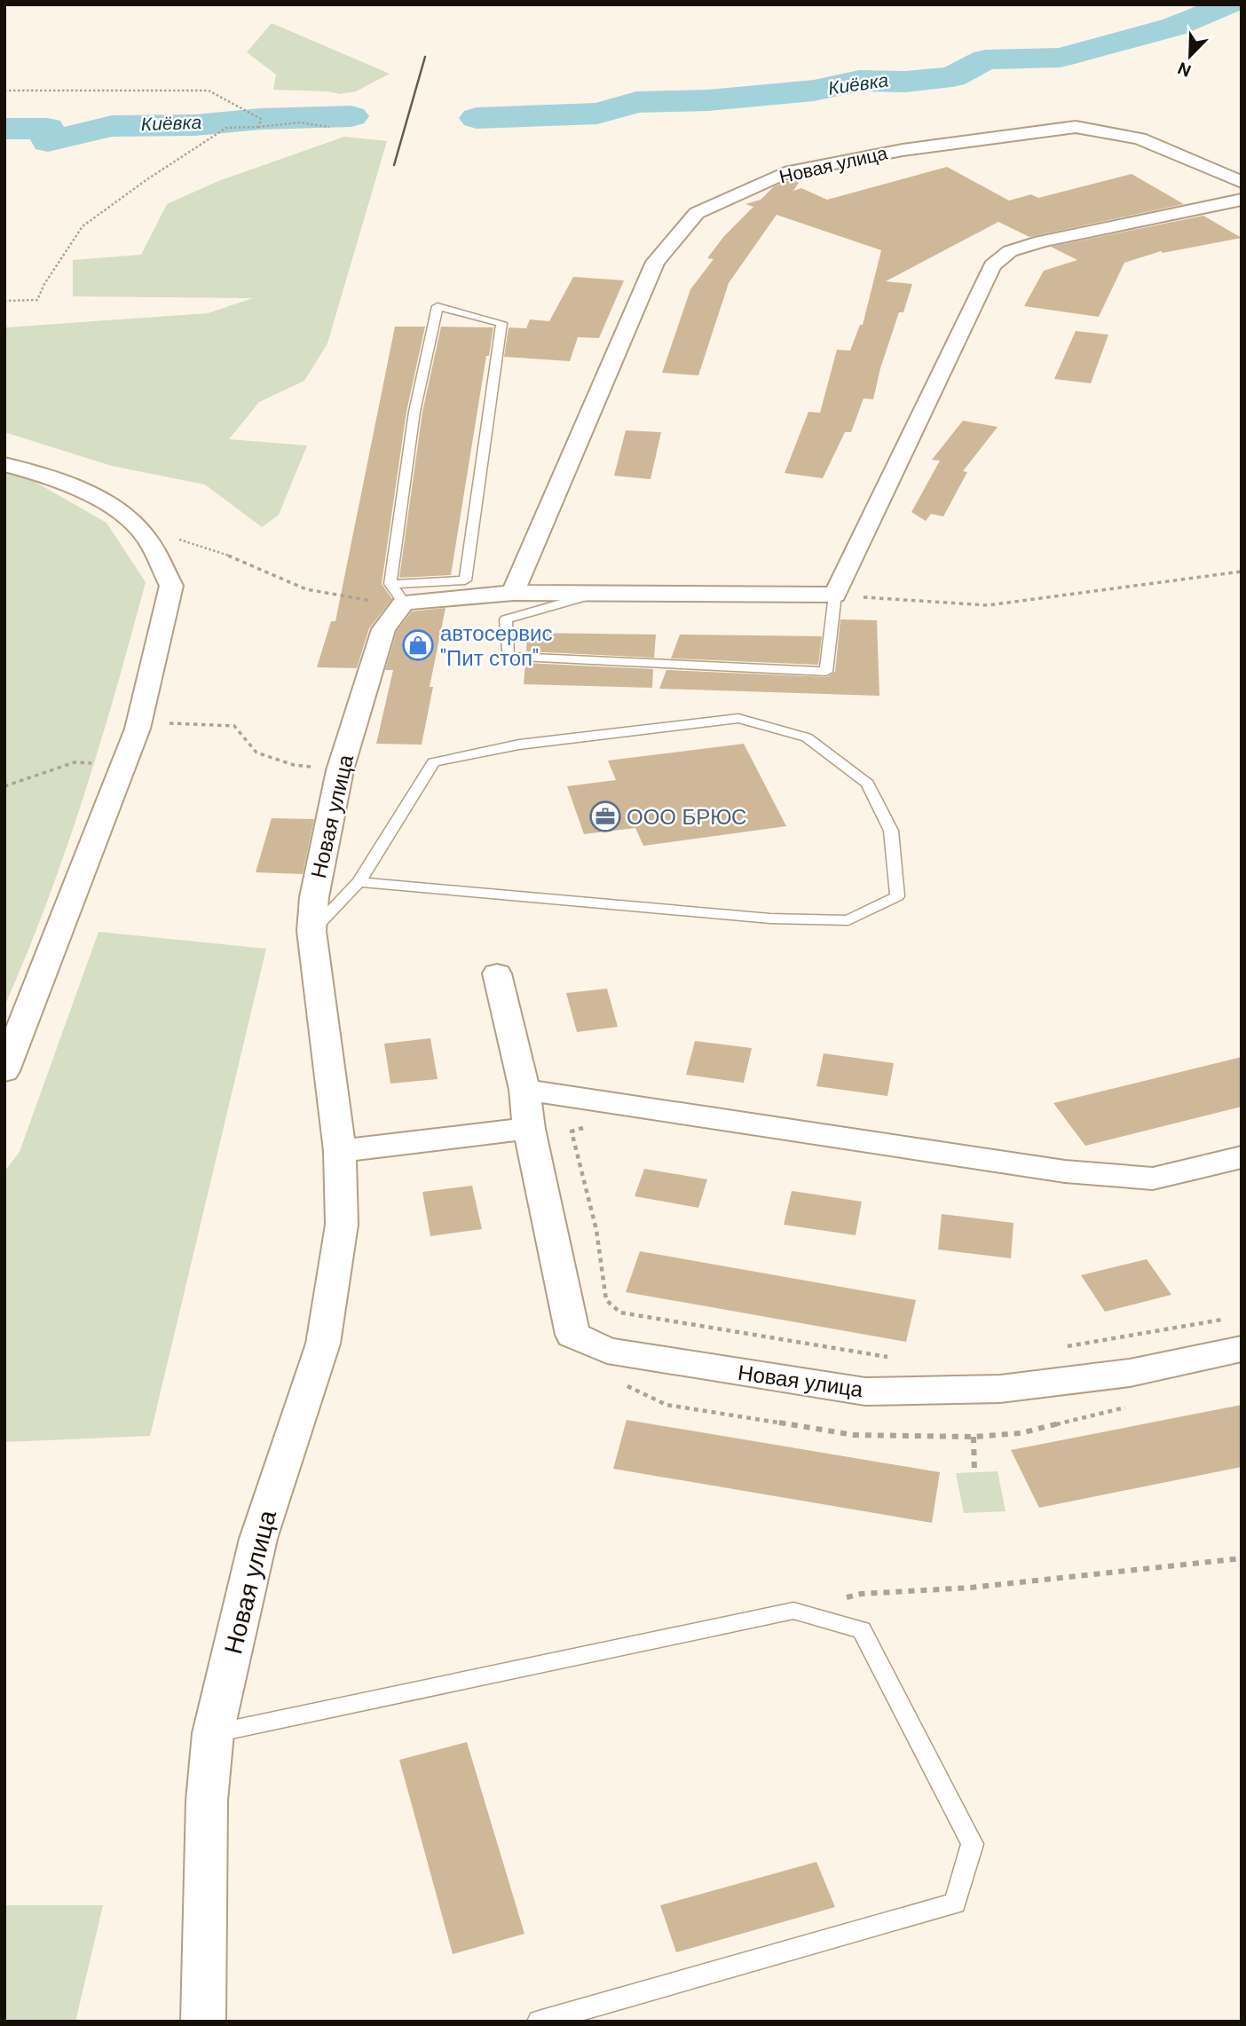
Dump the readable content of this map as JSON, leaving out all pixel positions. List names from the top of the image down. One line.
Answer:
{"streets":{"street":["Новая улица"]},"water":["Киёвка"],"places":{"shop":["автосервис \"Пит стоп\""],"office":["ООО БРЮС"]},"north":"bottom left"}
